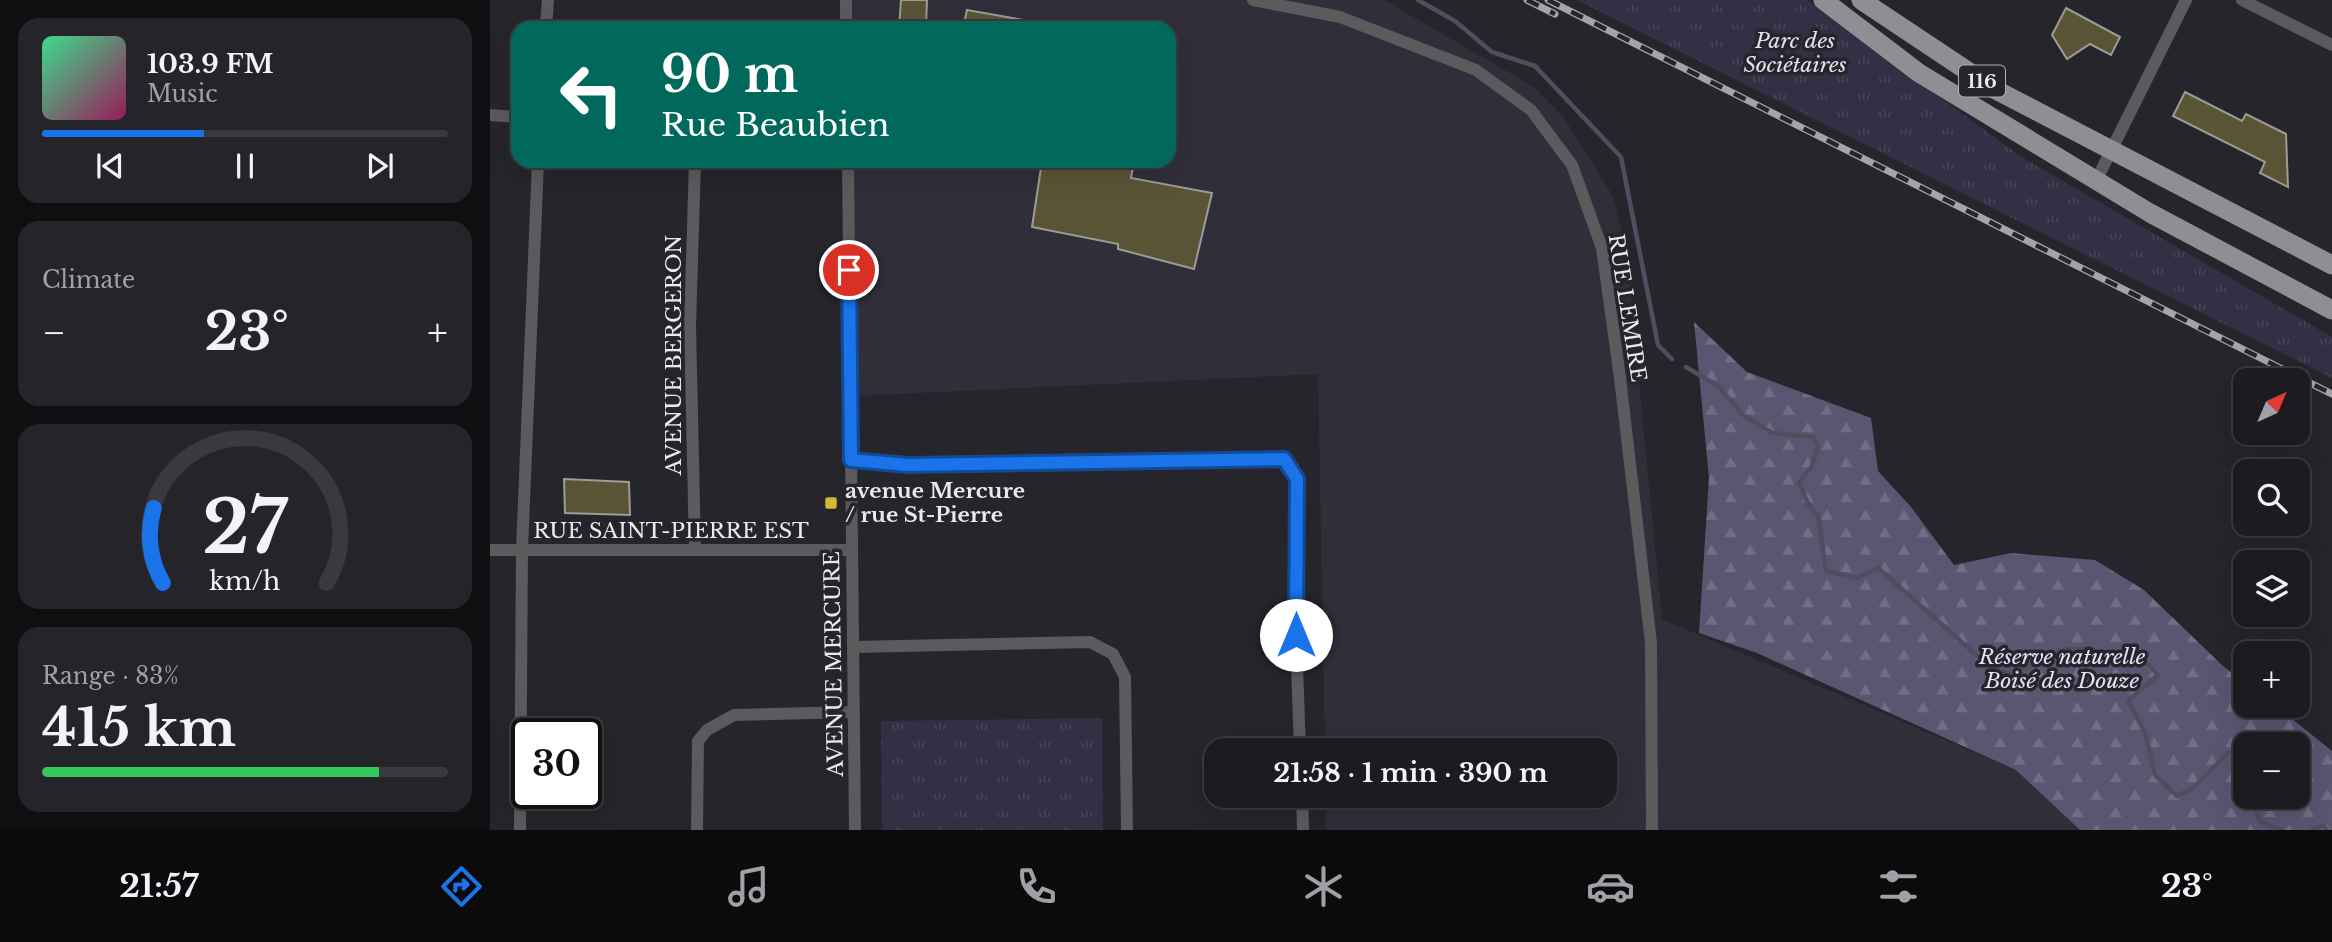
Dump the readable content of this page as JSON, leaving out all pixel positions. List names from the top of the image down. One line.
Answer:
{"streets":{"main road":["116"],"street":["RUE LEMIRE","AVENUE BERGERON","RUE SAINT-PIERRE EST","AVENUE MERCURE"]},"crossings":[["AVENUE BERGERON","RUE SAINT-PIERRE EST"],["RUE SAINT-PIERRE EST","AVENUE MERCURE"]],"parks":["Parc des Sociétaires","Réserve naturelle Boisé des Douze"],"places":{"transit":["avenue Mercure / rue St-Pierre"]},"north":"top right","page":{"turn":["90 m","Rue Beaubien"],"song":["103.9 FM","Music"],"tile":["Climate",["Range · 83%","415 km"]],"heat":["−","23°","+"],"map_buttons":["+","−"],"limit":"30","trip":"21:58 · 1 min · 390 m","tabs":["21:57","23°"],"gauge":["27","km/h"]}}
